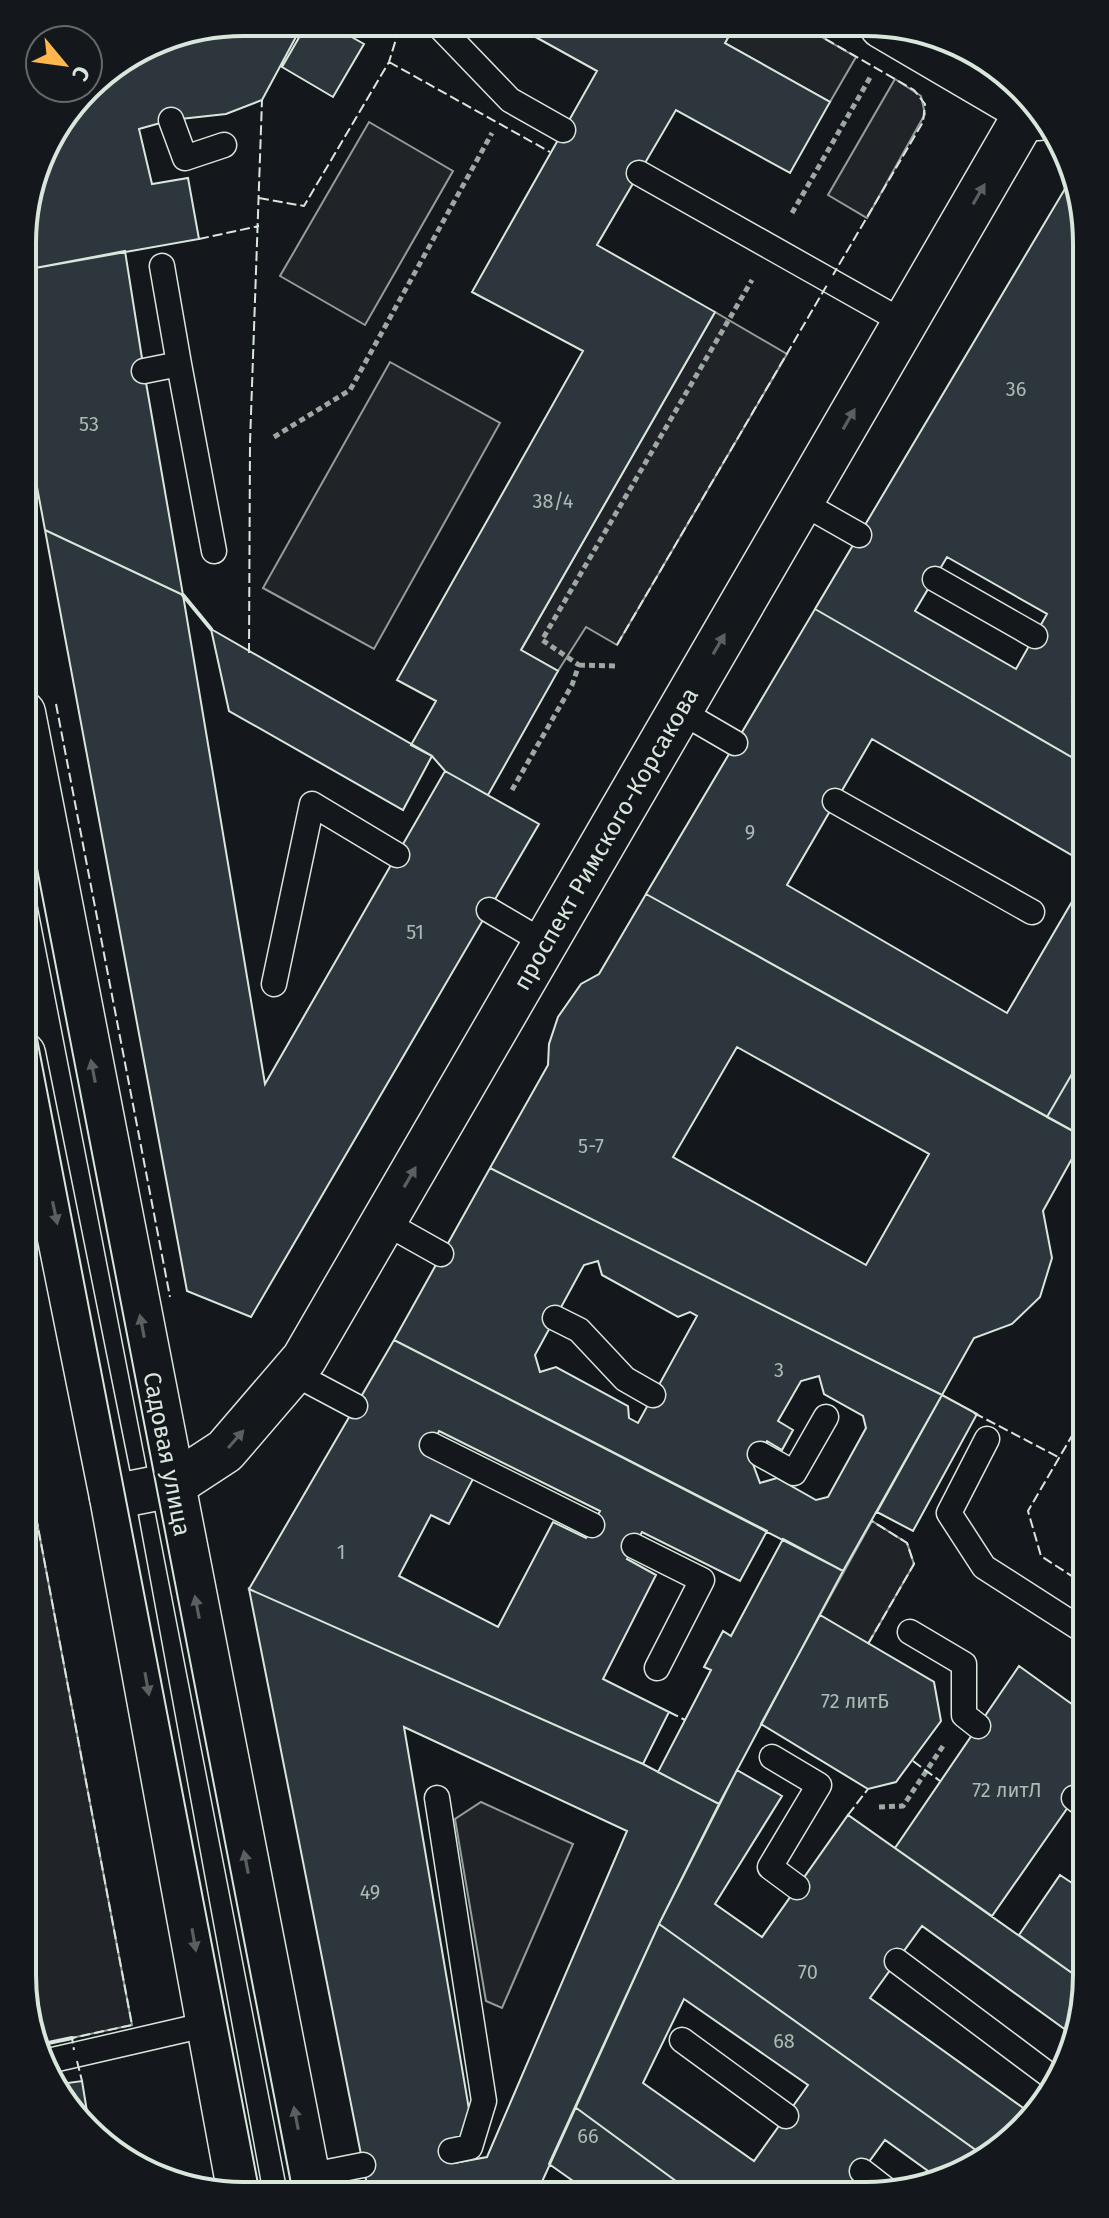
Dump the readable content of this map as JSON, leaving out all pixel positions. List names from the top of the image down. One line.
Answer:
{"streets":{"main road":["проспект Римского-Корсакова","Садовая улица"]},"crossings":[["проспект Римского-Корсакова","Садовая улица"]],"one_way":["проспект Римского-Корсакова"],"house_numbers":["36","53","38/4","9","51","5-7","3","1","72 литБ","72 литЛ","49","70","68","66"],"north":"bottom right"}
